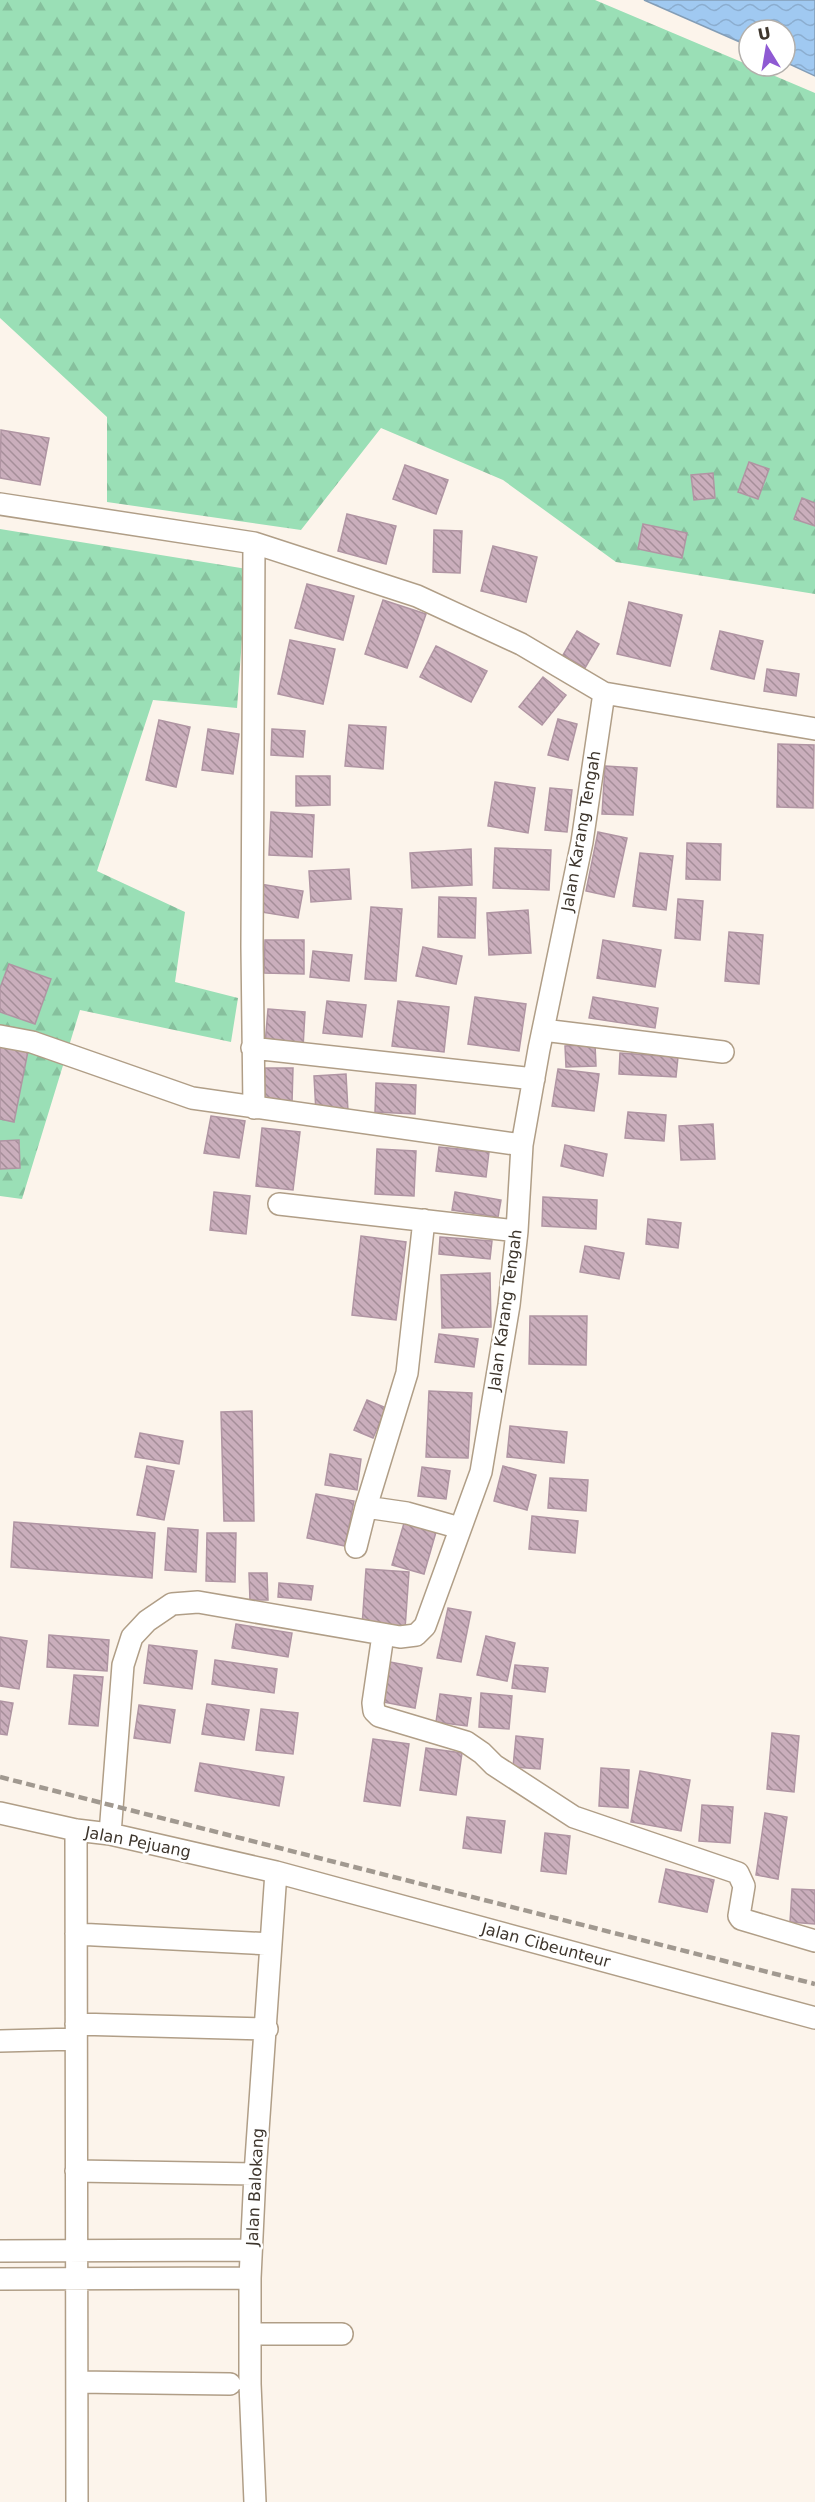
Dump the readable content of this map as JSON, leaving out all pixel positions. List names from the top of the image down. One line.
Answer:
{"streets":{"street":["Jalan Karang Tengah","Jalan Pejuang","Jalan Cibeunteur","Jalan Balokang"]},"crossings":[["Jalan Karang Tengah","Jalan Pejuang"],["Jalan Pejuang","Jalan Cibeunteur"],["Jalan Pejuang","Jalan Balokang"],["Jalan Cibeunteur","Jalan Balokang"]],"north":"top"}
